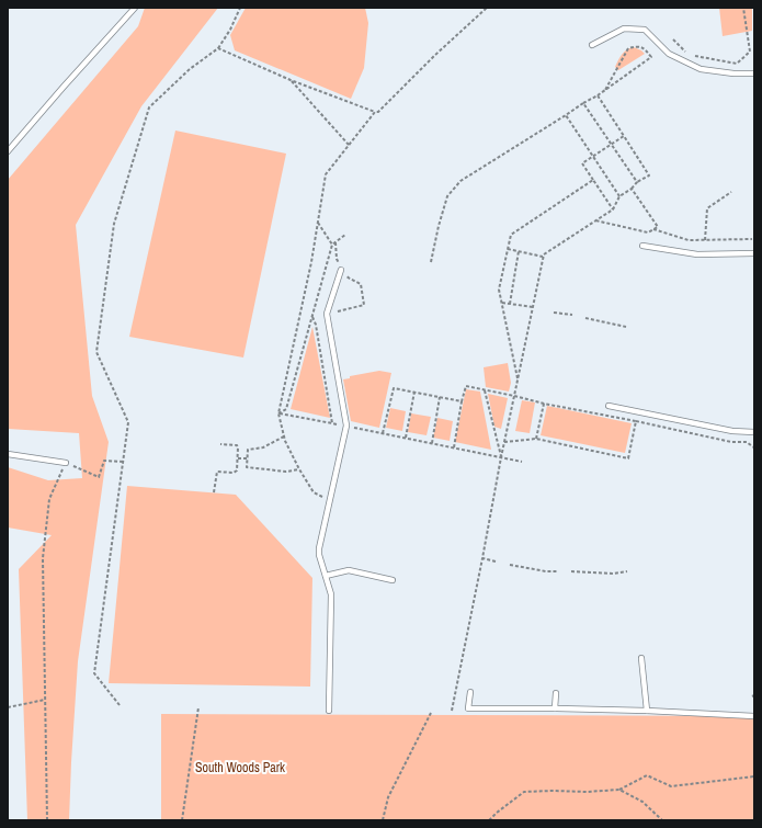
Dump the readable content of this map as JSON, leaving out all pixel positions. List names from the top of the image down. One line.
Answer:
{"parks":["South Woods Park"]}
